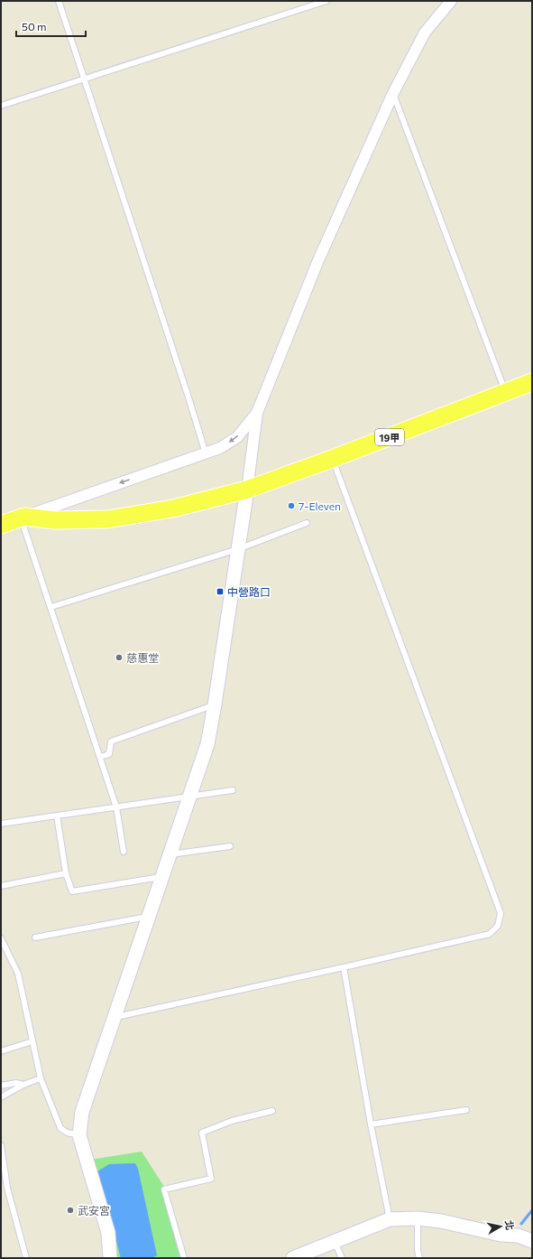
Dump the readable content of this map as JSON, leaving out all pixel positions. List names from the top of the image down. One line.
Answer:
{"streets":{"main road":["19甲"]},"places":{"other":["7-Eleven","慈惠堂","武安宮"],"transit":["中營路口"]},"scale_bar":"50 m","north":"right"}
